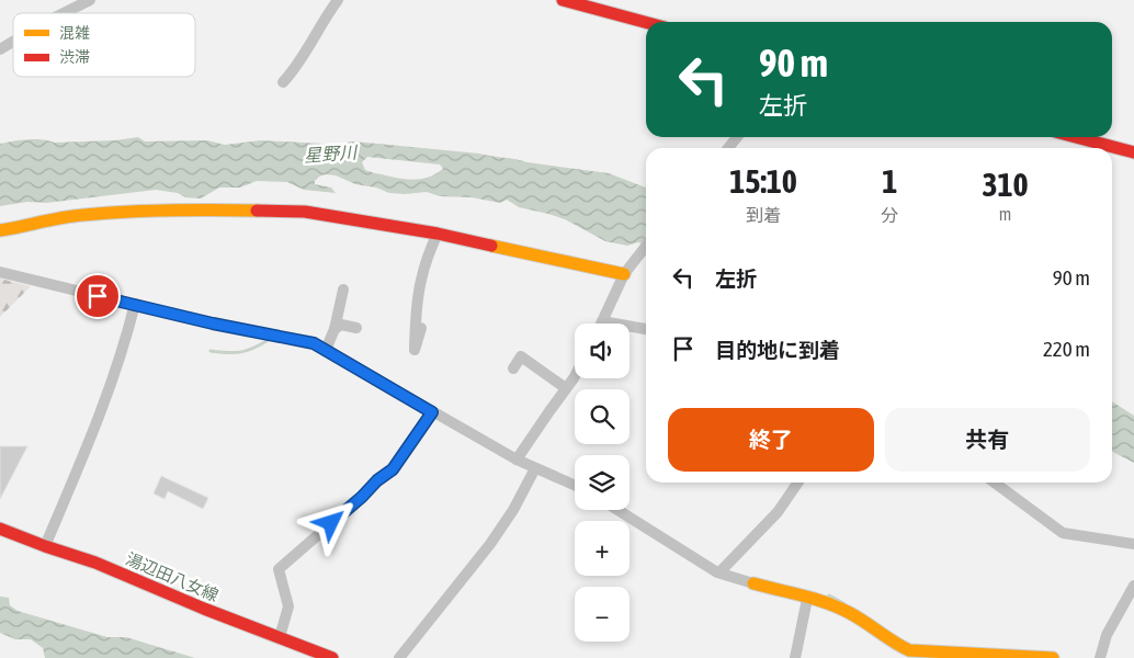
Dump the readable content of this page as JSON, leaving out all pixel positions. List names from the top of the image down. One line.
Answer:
{"streets":{"street":["湯辺田八女線"]},"water":["星野川"],"legend":["混雑","渋滞"],"page":{"turn":["90 m","左折"],"eta":["15:10","到着","1","分","310","m"],"list":[{"name":"左折","value":"90 m"},{"name":"目的地に到着","value":"220 m"}],"map_buttons":["+","−"],"buttons":["終了","共有"]}}
